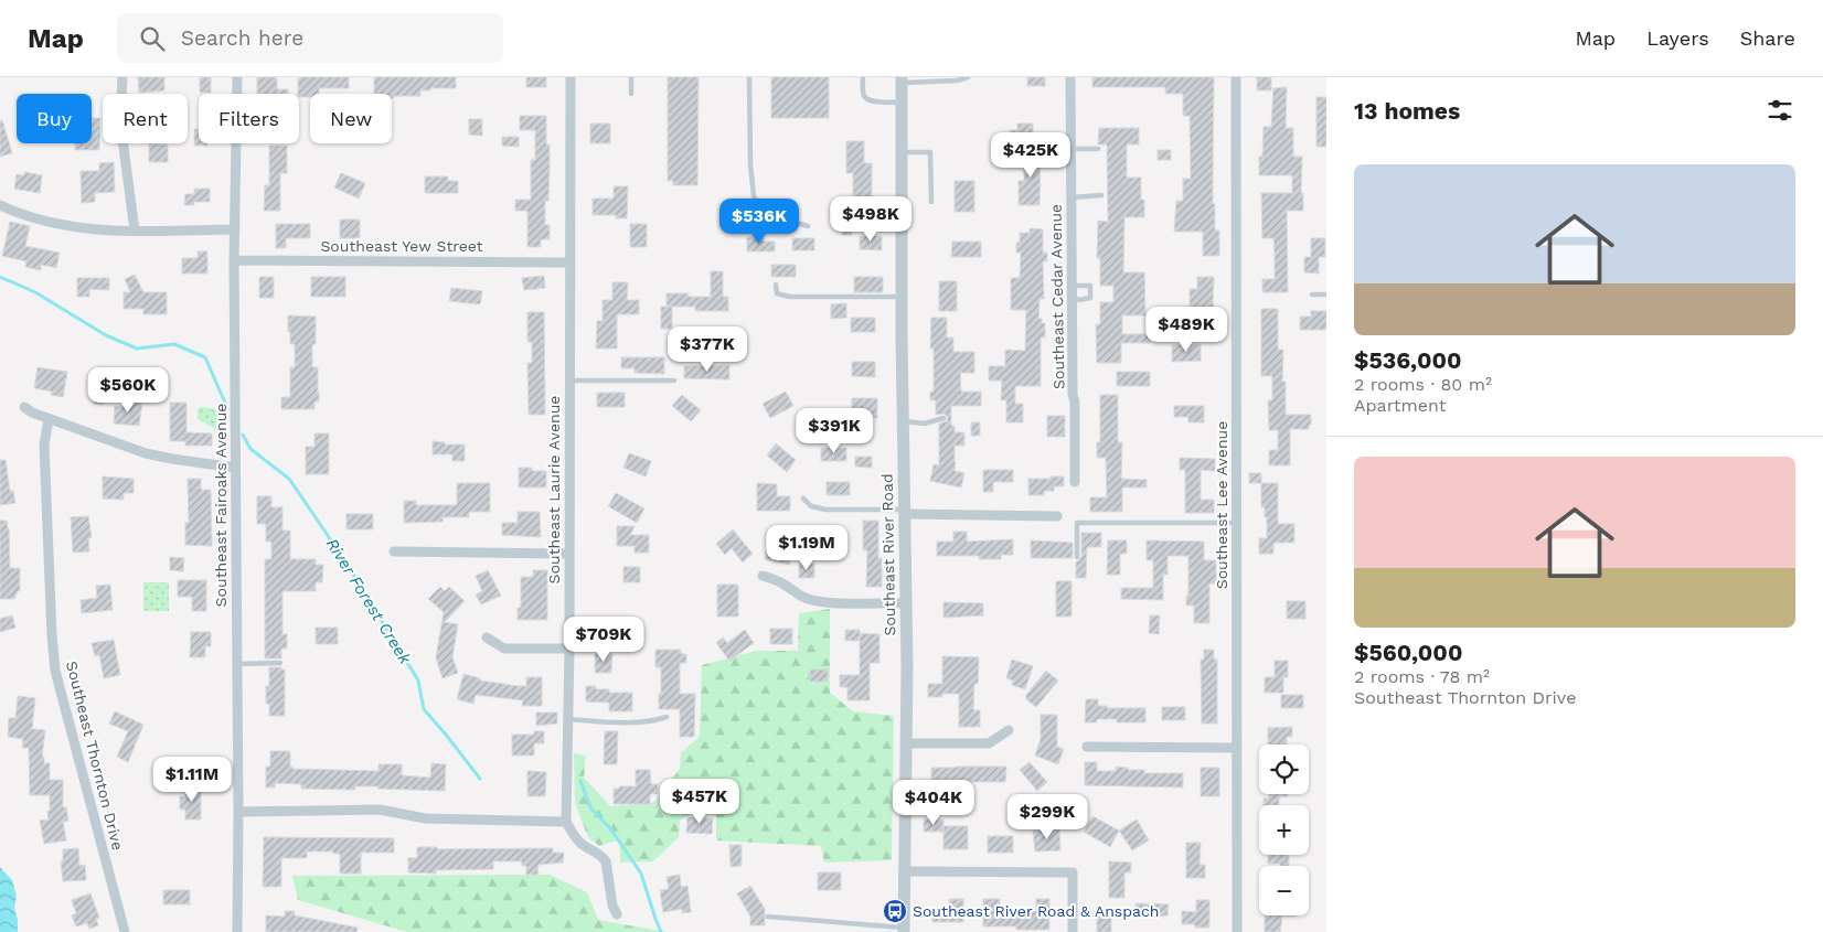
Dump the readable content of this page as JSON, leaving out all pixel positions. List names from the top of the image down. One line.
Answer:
{"streets":{"street":["Southeast Yew Street","Southeast Cedar Avenue","Southeast Laurie Avenue","Southeast Fairoaks Avenue","Southeast Lee Avenue","Southeast River Road","Southeast Thornton Drive"]},"crossings":[["Southeast Yew Street","Southeast Laurie Avenue"],["Southeast Yew Street","Southeast Fairoaks Avenue"]],"water":["River Forest Creek"],"places":{"bus stop":["Southeast River Road & Anspach"]},"page":{"header":"Map","search":"Search here","nav":["Map","Layers","Share"],"heading":"13 homes","chip":["Buy","Rent","Filters","New"],"price":["$425K","$498K","$536K","$489K","$377K","$560K","$391K","$1.19M","$709K","$1.11M","$457K","$404K","$299K"],"list":[{"name":"$536,000","note":"2 rooms · 80 m² · Apartment"},{"name":"$560,000","note":"2 rooms · 78 m² · Southeast Thornton Drive"}],"map_buttons":["+","−"]}}
